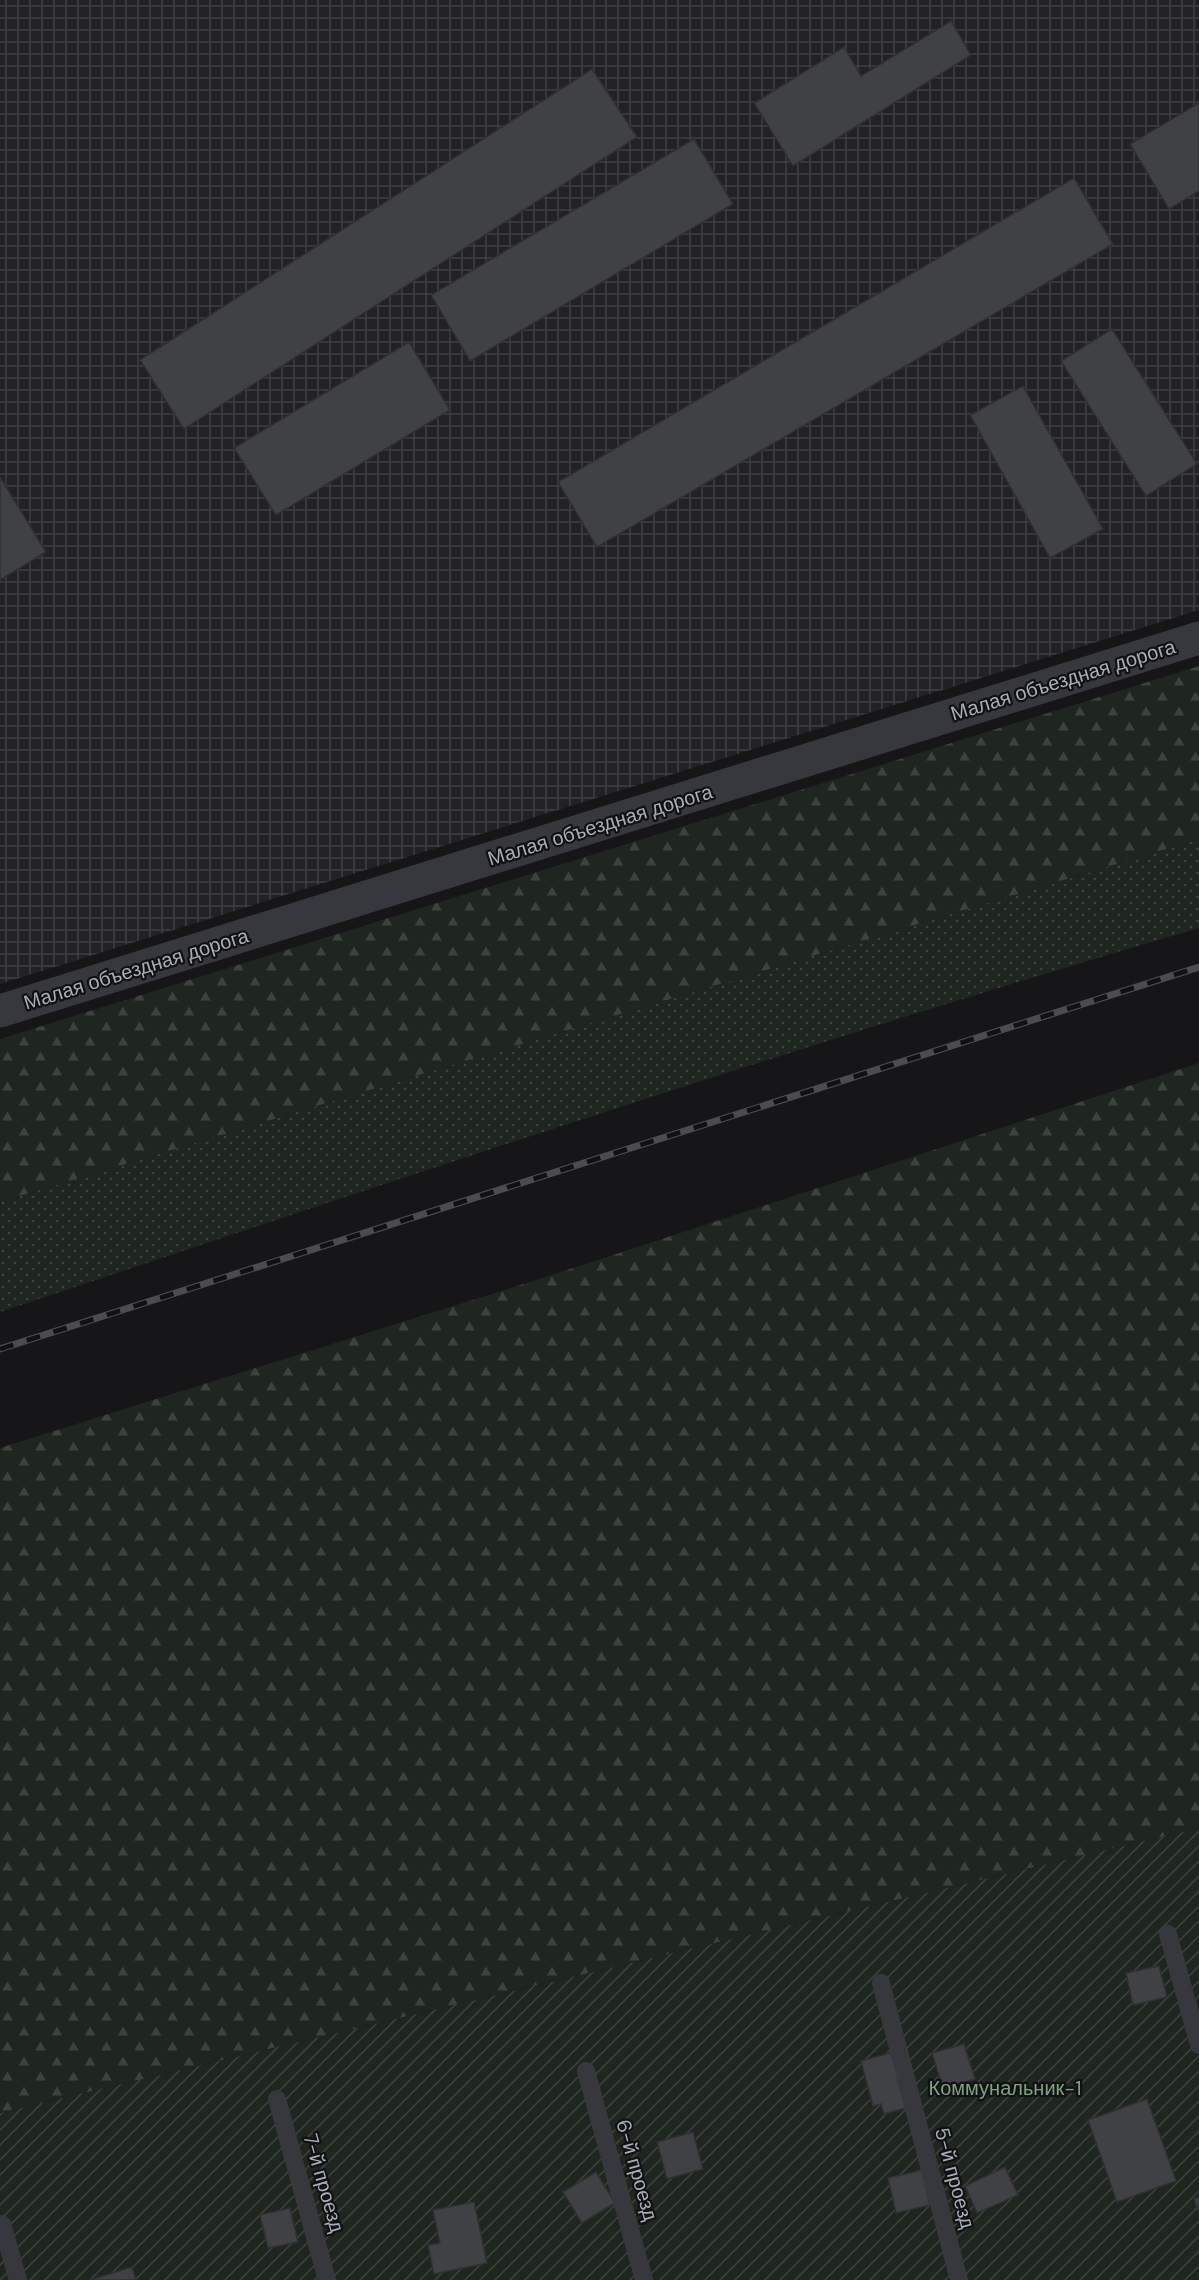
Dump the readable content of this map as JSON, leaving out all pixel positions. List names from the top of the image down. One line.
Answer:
{"streets":{"street":["Малая объездная дорога"],"lane":["6-й проезд","5-й проезд","7-й проезд"]},"parks":["Коммунальник-1"]}
